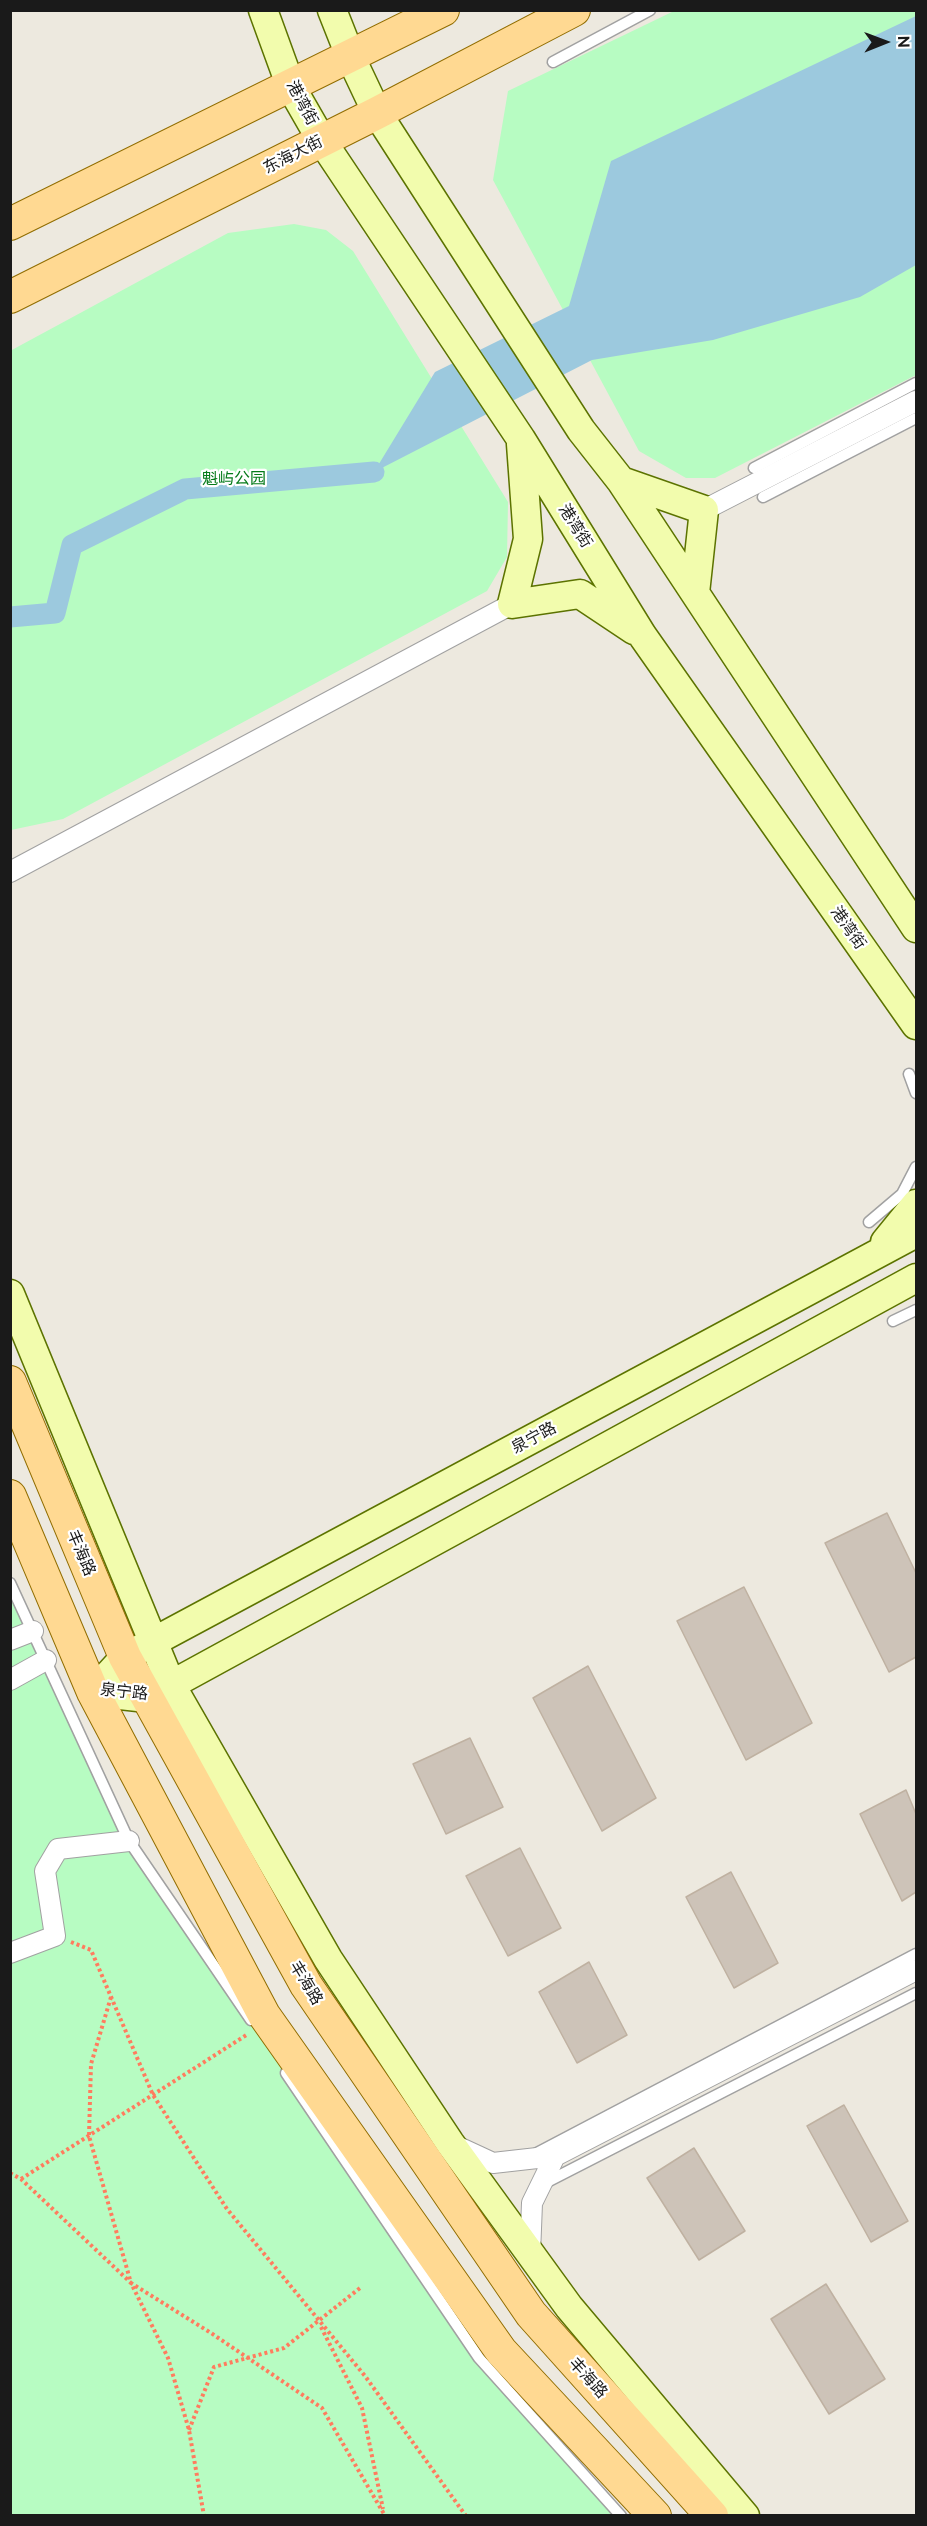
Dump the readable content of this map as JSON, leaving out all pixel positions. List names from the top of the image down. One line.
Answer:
{"streets":{"main road":["东海大街","丰海路"],"street":["港湾街","泉宁路"]},"crossings":[["港湾街","东海大街"],["泉宁路","丰海路"]],"parks":["魁屿公园"],"north":"right"}
